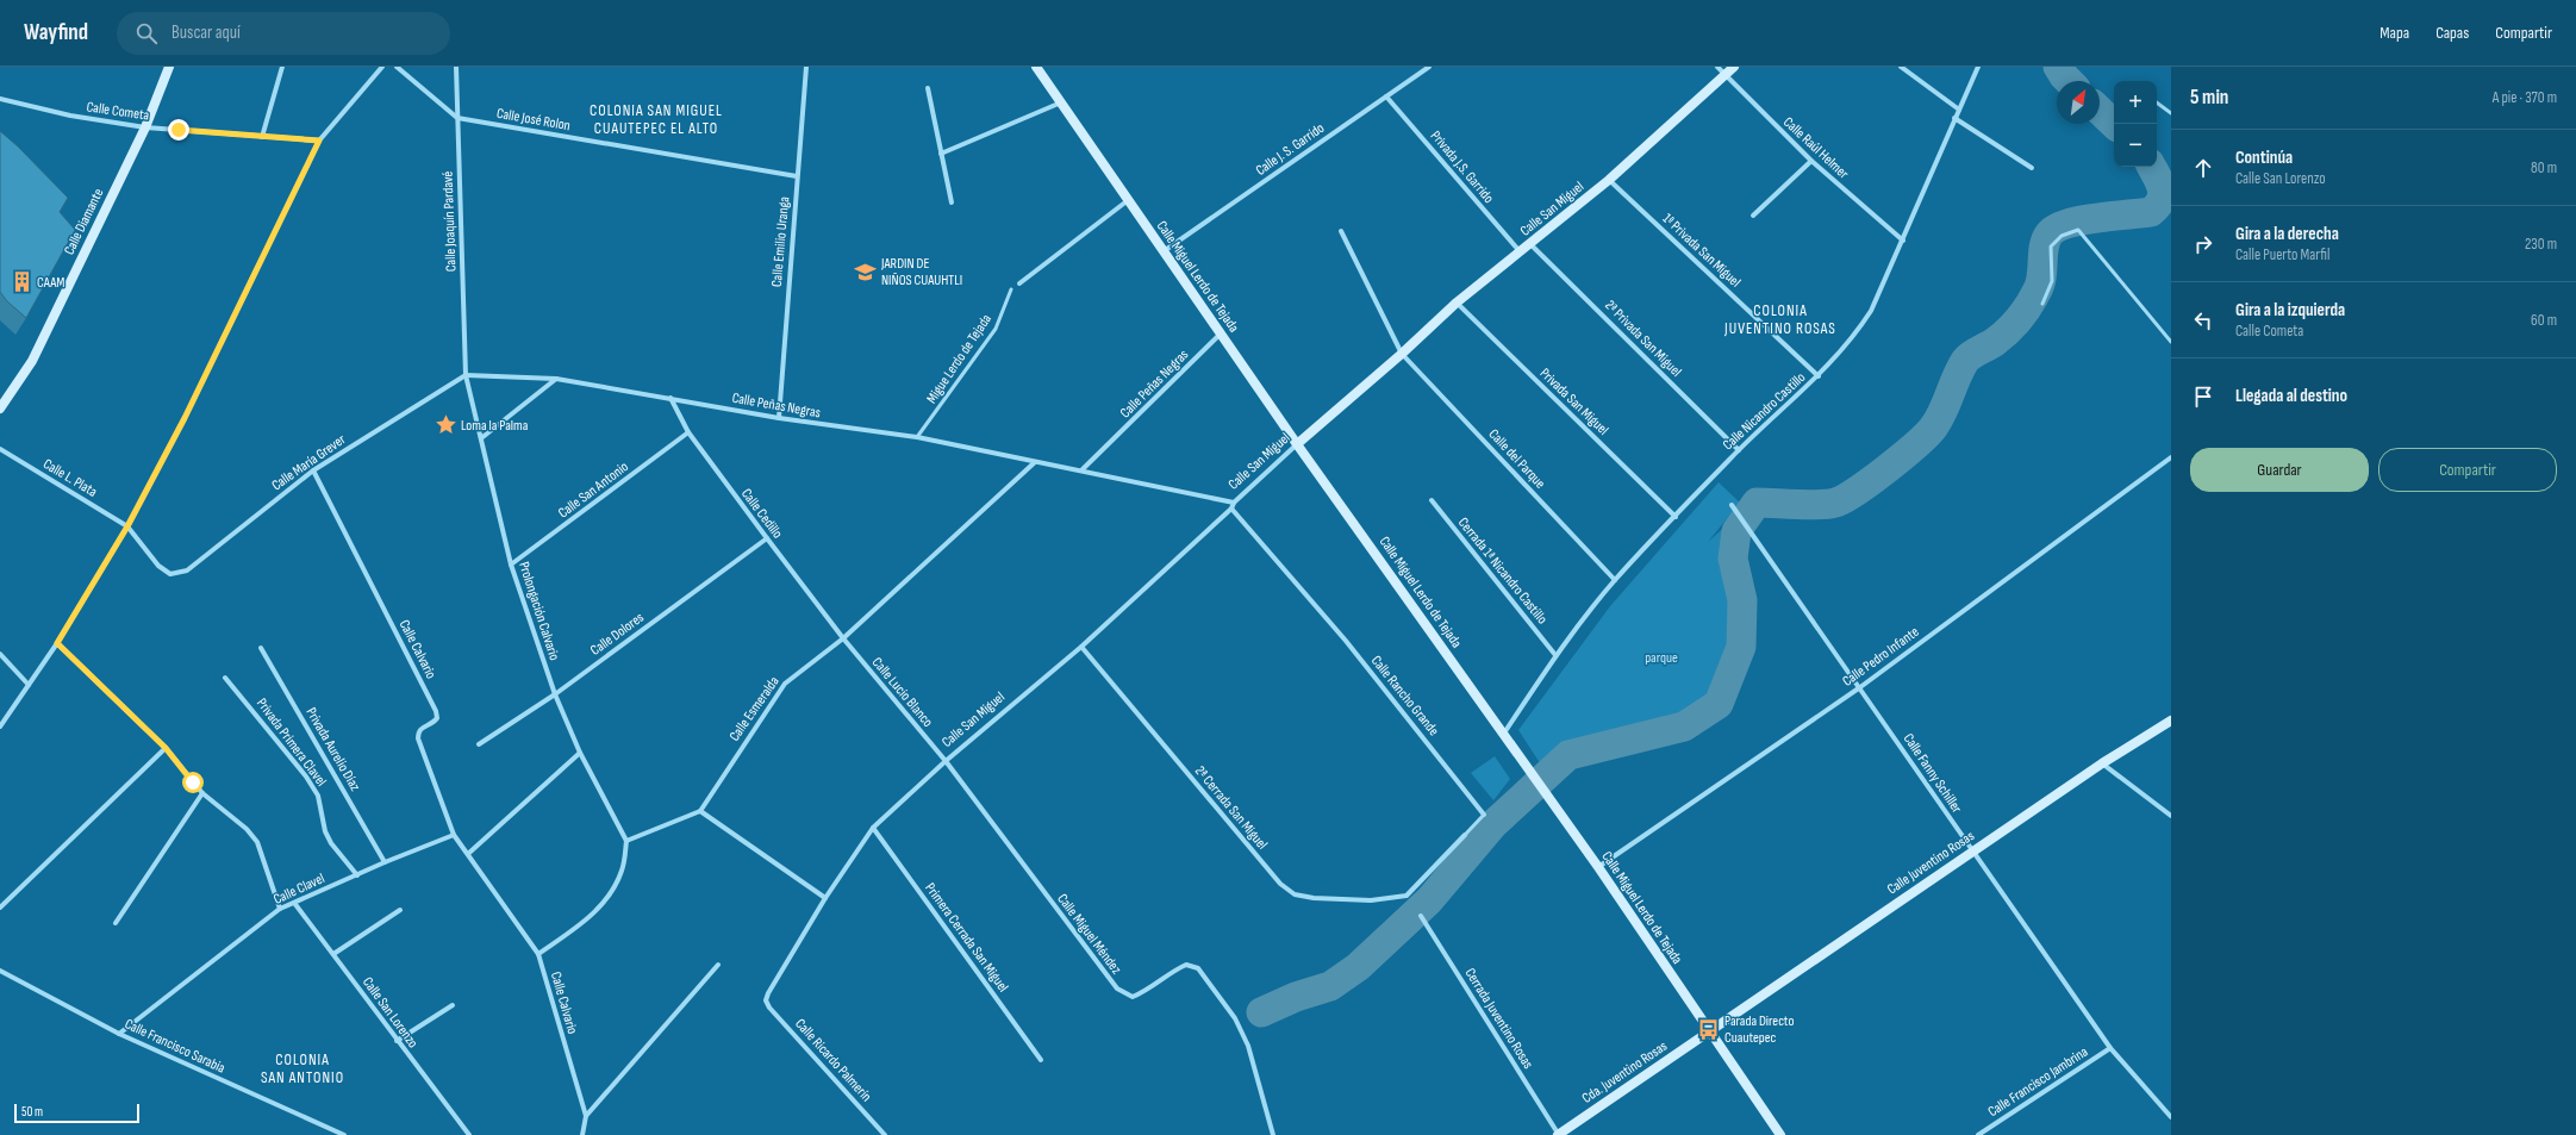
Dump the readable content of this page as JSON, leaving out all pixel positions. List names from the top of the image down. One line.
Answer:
{"streets":{"street":["Calle Cometa","Calle José Rolon","Calle Raúl Helmer","Calle J. S. Garrido","Privada J.S. Garrido","Calle San Miguel","Calle Diamante","Calle Joaquín Pardavé","Calle Emilio Uranga","1ª Privada San Miguel","Calle Miguel Lerdo de Tejada","2ª Privada San Miguel","Calle Peñas Negras","Privada San Miguel","Calle Nicandro Castillo","Calle del Parque","Calle María Grever","Calle L. Plata","Calle San Antonio","Calle Cedillo","Cerrada 1ª Nicandro Castillo","Prolongación Calvario","Calle Dolores","Calle Calvario","Calle Pedro Infante","Calle Lucio Blanco","Calle Rancho Grande","Calle Esmeralda","Privada Primera Clavel","Privada Aurelio Díaz","Calle Fanny Schiller","2ª Cerrada San Miguel","Calle Juventino Rosas","Calle Clavel","Calle Miguel Méndez","Primera Cerrada San Miguel","Calle San Lorenzo","Cerrada Juventino Rosas","Calle Francisco Sarabia","Calle Ricardo Palmerín","Cda. Juventino Rosas","Calle Francisco Jambrina"],"lane":["Migue Lerdo de Tejada"]},"crossings":[["Calle Cometa","Calle Diamante"],["Calle José Rolon","Calle Joaquín Pardavé"],["Calle José Rolon","Calle Emilio Uranga"],["Calle Raúl Helmer","Calle San Miguel"],["Calle Raúl Helmer","Calle Nicandro Castillo"],["Calle J. S. Garrido","Privada J.S. Garrido"],["Calle J. S. Garrido","Calle Miguel Lerdo de Tejada"],["Privada J.S. Garrido","Calle San Miguel"],["Calle San Miguel","1ª Privada San Miguel"],["Calle San Miguel","Calle Miguel Lerdo de Tejada"],["Calle San Miguel","2ª Privada San Miguel"],["Calle San Miguel","Calle Peñas Negras"],["Calle San Miguel","Privada San Miguel"],["Calle San Miguel","Calle del Parque"],["Calle San Miguel","Calle Lucio Blanco"],["Calle San Miguel","Calle Rancho Grande"],["Calle San Miguel","2ª Cerrada San Miguel"],["Calle San Miguel","Calle Miguel Méndez"],["Calle San Miguel","Primera Cerrada San Miguel"],["Calle San Miguel","Calle Ricardo Palmerín"],["Calle Joaquín Pardavé","Calle Peñas Negras"],["Calle Joaquín Pardavé","Calle María Grever"],["Calle Joaquín Pardavé","Prolongación Calvario"],["Calle Emilio Uranga","Calle Peñas Negras"],["1ª Privada San Miguel","Calle Nicandro Castillo"],["Calle Miguel Lerdo de Tejada","Calle Peñas Negras"],["Calle Miguel Lerdo de Tejada","Calle Nicandro Castillo"],["Calle Miguel Lerdo de Tejada","Calle Pedro Infante"],["Calle Miguel Lerdo de Tejada","Calle Juventino Rosas"],["Calle Miguel Lerdo de Tejada","Cda. Juventino Rosas"],["2ª Privada San Miguel","Calle Nicandro Castillo"],["Migue Lerdo de Tejada","Calle Peñas Negras"],["Calle Peñas Negras","Calle María Grever"],["Calle Peñas Negras","Calle Cedillo"],["Calle Peñas Negras","Prolongación Calvario"],["Calle Peñas Negras","Calle Esmeralda"],["Privada San Miguel","Calle Nicandro Castillo"],["Calle Nicandro Castillo","Calle del Parque"],["Calle Nicandro Castillo","Cerrada 1ª Nicandro Castillo"],["Calle María Grever","Calle L. Plata"],["Calle María Grever","Prolongación Calvario"],["Calle María Grever","Calle Calvario"],["Calle San Antonio","Calle Cedillo"],["Calle San Antonio","Prolongación Calvario"],["Calle Cedillo","Calle Dolores"],["Calle Cedillo","Calle Lucio Blanco"],["Calle Cedillo","Calle Esmeralda"],["Prolongación Calvario","Calle Dolores"],["Calle Calvario","Calle Clavel"],["Calle Pedro Infante","Calle Fanny Schiller"],["Calle Lucio Blanco","Calle Esmeralda"],["Calle Lucio Blanco","Calle Miguel Méndez"],["Calle Rancho Grande","2ª Cerrada San Miguel"],["Privada Primera Clavel","Calle Clavel"],["Privada Aurelio Díaz","Calle Clavel"],["Calle Fanny Schiller","Calle Juventino Rosas"],["Calle Fanny Schiller","Calle Francisco Jambrina"],["Calle Juventino Rosas","Cda. Juventino Rosas"],["Calle Clavel","Calle San Lorenzo"],["Calle Clavel","Calle Francisco Sarabia"],["Cerrada Juventino Rosas","Cda. Juventino Rosas"]],"districts":["COLONIA SAN MIGUEL CUAUTEPEC EL ALTO","COLONIA JUVENTINO ROSAS","COLONIA SAN ANTONIO"],"parks":["parque"],"places":{"school or university":["JARDIN DE NIÑOS CUAUHTLI"],"building":["CAAM"],"place":["Loma la Palma"],"bus stop":["Parada Directo Cuautepec"]},"scale_bar":"50 m","north":"top right","page":{"header":"Wayfind","search":"Buscar aquí","nav":["Mapa","Capas","Compartir"],"heading":["5 min","A pie · 370 m"],"map_buttons":["+","−"],"list":[["Continúa","Calle San Lorenzo","80 m"],["Gira a la derecha","Calle Puerto Marfil","230 m"],["Gira a la izquierda","Calle Cometa","60 m"],"Llegada al destino"],"buttons":["Guardar","Compartir"],"scale":"50 m"}}
